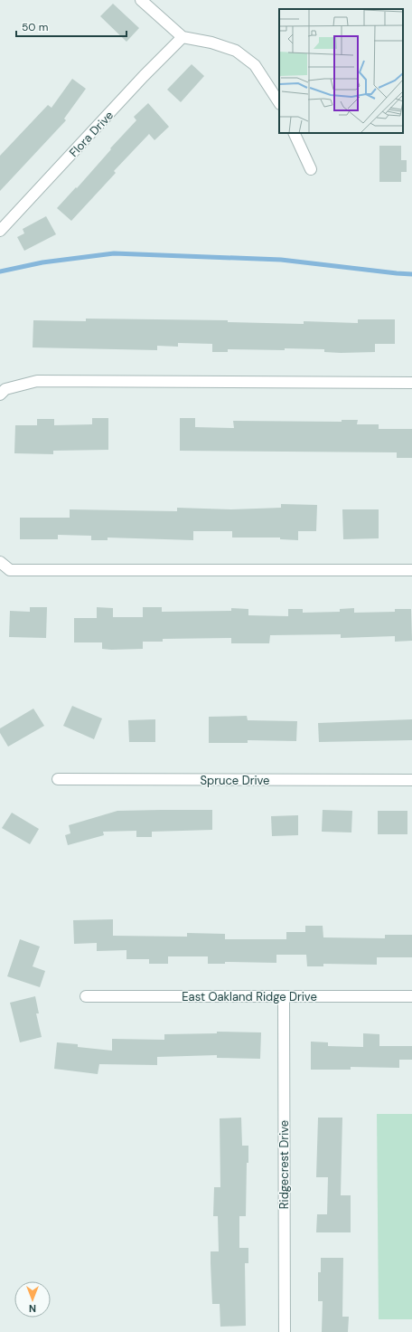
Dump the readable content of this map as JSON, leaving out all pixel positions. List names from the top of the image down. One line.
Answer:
{"streets":{"street":["Flora Drive","Spruce Drive","East Oakland Ridge Drive","Ridgecrest Drive"]},"crossings":[["East Oakland Ridge Drive","Ridgecrest Drive"]],"scale_bar":"50 m","north":"bottom"}
